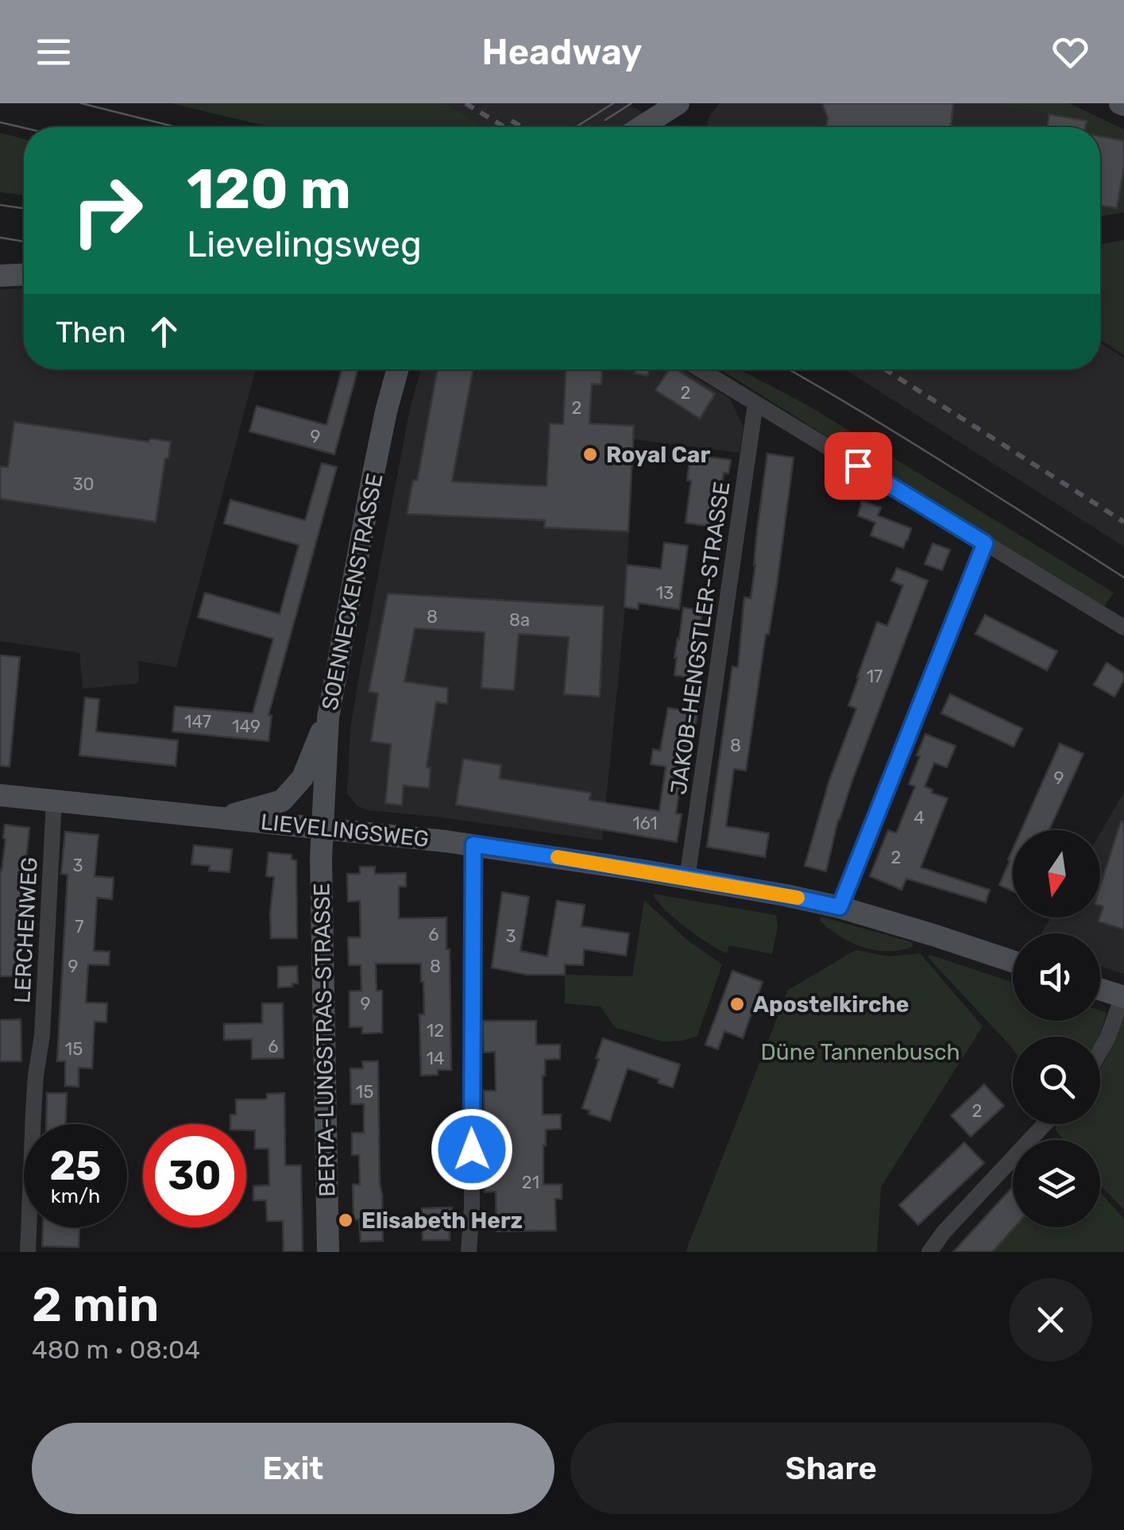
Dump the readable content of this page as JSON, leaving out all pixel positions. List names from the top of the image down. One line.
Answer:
{"streets":{"street":["SOENNECKENSTRASSE","JAKOB-HENGSTLER-STRASSE","LIEVELINGSWEG","LERCHENWEG","BERTA-LUNGSTRAS-STRASSE"]},"crossings":[["SOENNECKENSTRASSE","LIEVELINGSWEG"],["SOENNECKENSTRASSE","BERTA-LUNGSTRAS-STRASSE"],["JAKOB-HENGSTLER-STRASSE","LIEVELINGSWEG"],["LIEVELINGSWEG","LERCHENWEG"],["LIEVELINGSWEG","BERTA-LUNGSTRAS-STRASSE"]],"parks":["Düne Tannenbusch"],"places":["Royal Car","Apostelkirche","Elisabeth Herz"],"house_numbers":["2","2","9","30","13","8","8a","17","147","149","8","9","4","161","2","3","7","6","3","9","8","9","12","6","15","14","15","2","21"],"north":"bottom","page":{"header":"Headway","turn":["120 m","Lievelingsweg"],"then":"Then","speed":"25 km/h","limit":"30","heading":["2 min","480 m · 08:04"],"buttons":["Exit","Share"]}}
